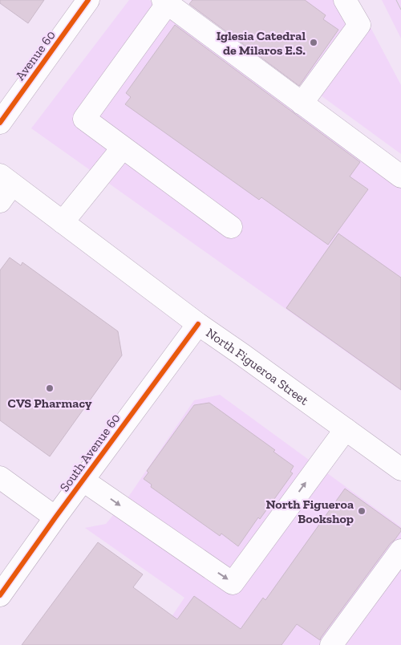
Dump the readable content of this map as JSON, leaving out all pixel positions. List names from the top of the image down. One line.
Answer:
{"streets":{"street":["Avenue 60","North Figueroa Street","South Avenue 60"]},"crossings":[["North Figueroa Street","South Avenue 60"]],"places":["Iglesia Catedral de Milaros E.S.","CVS Pharmacy","North Figueroa Bookshop"]}
